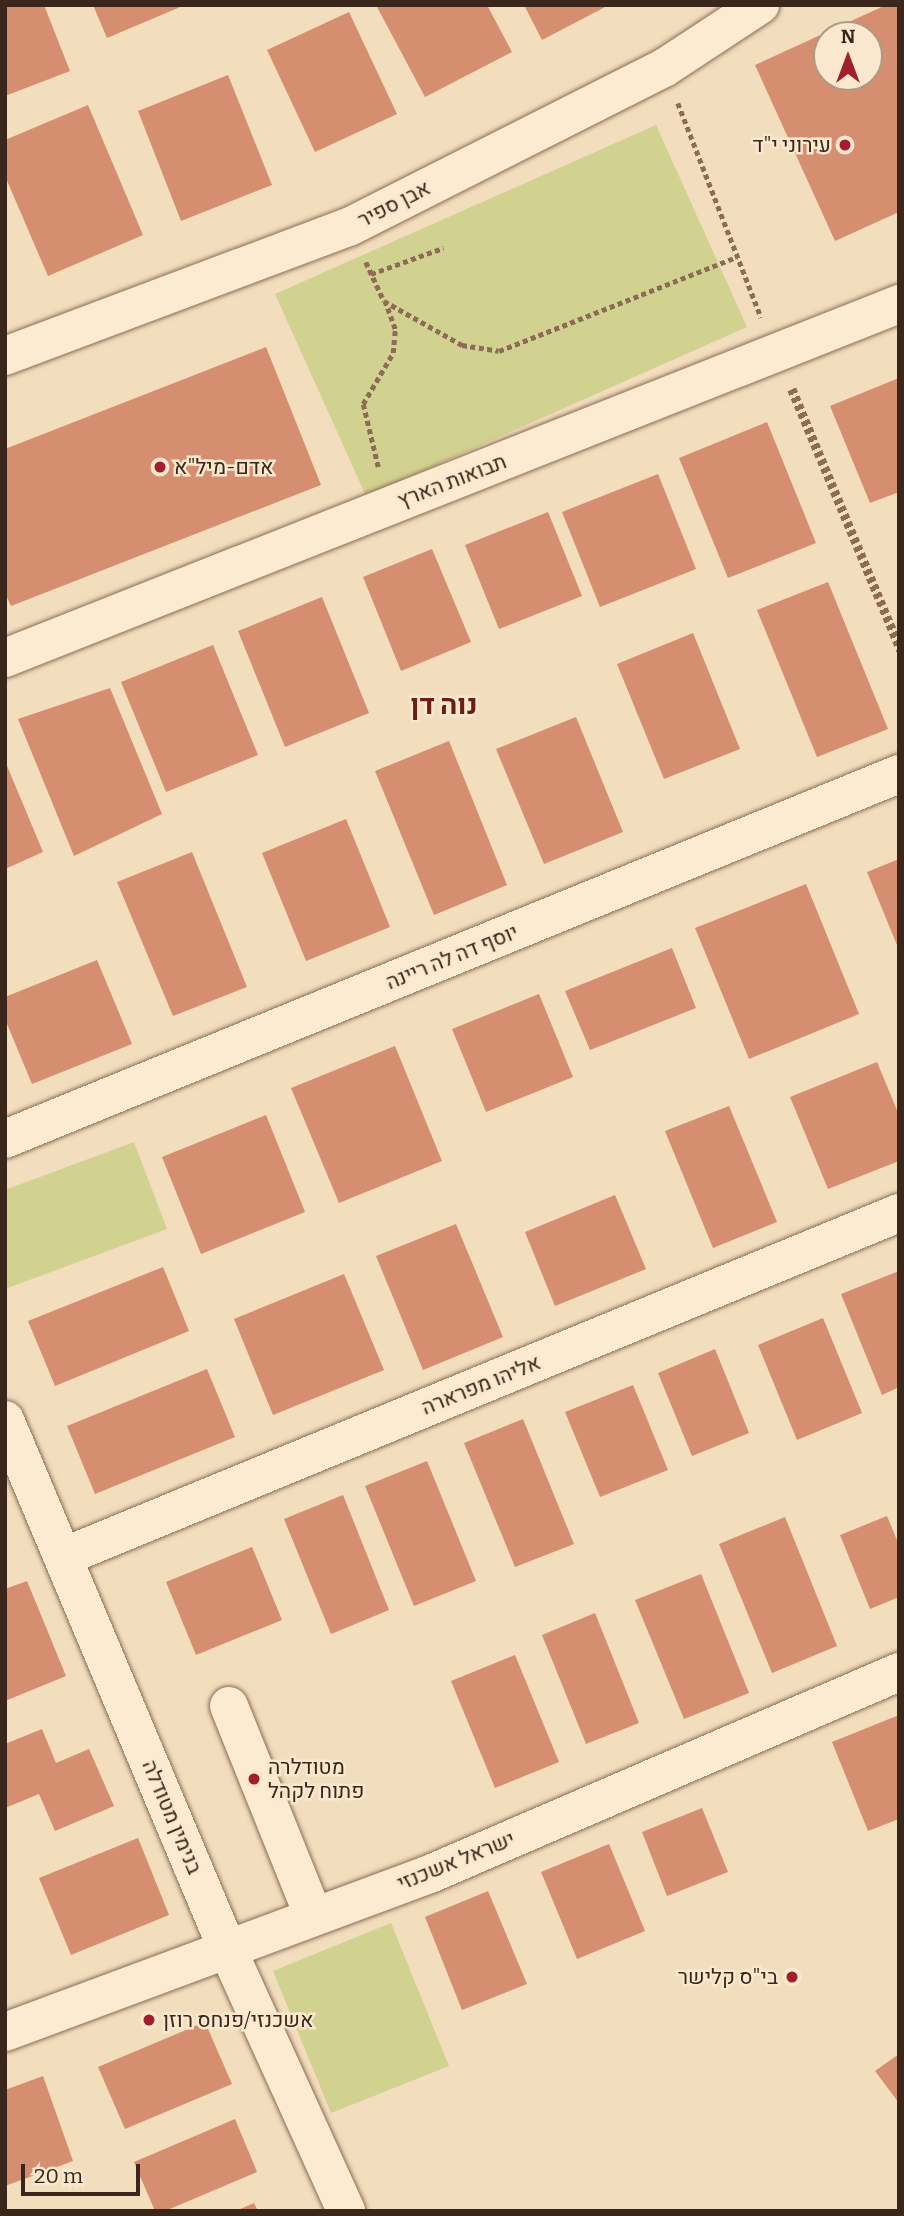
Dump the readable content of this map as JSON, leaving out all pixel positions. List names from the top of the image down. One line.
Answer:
{"streets":{"street":["אבן ספיר","תבואות הארץ","יוסף דה לה ריינה","אליהו מפרארה","בנימין מטודלה","ישראל אשכנזי"]},"crossings":[["אליהו מפרארה","בנימין מטודלה"],["בנימין מטודלה","ישראל אשכנזי"]],"districts":["נוה דן"],"places":["עירוני י\"ד","אדם-מיל\"א","מטודלרה פתוח לקהל","בי\"ס קלישר","אשכנזי/פנחס רוזן"],"scale_bar":"20 m","north":"top"}
